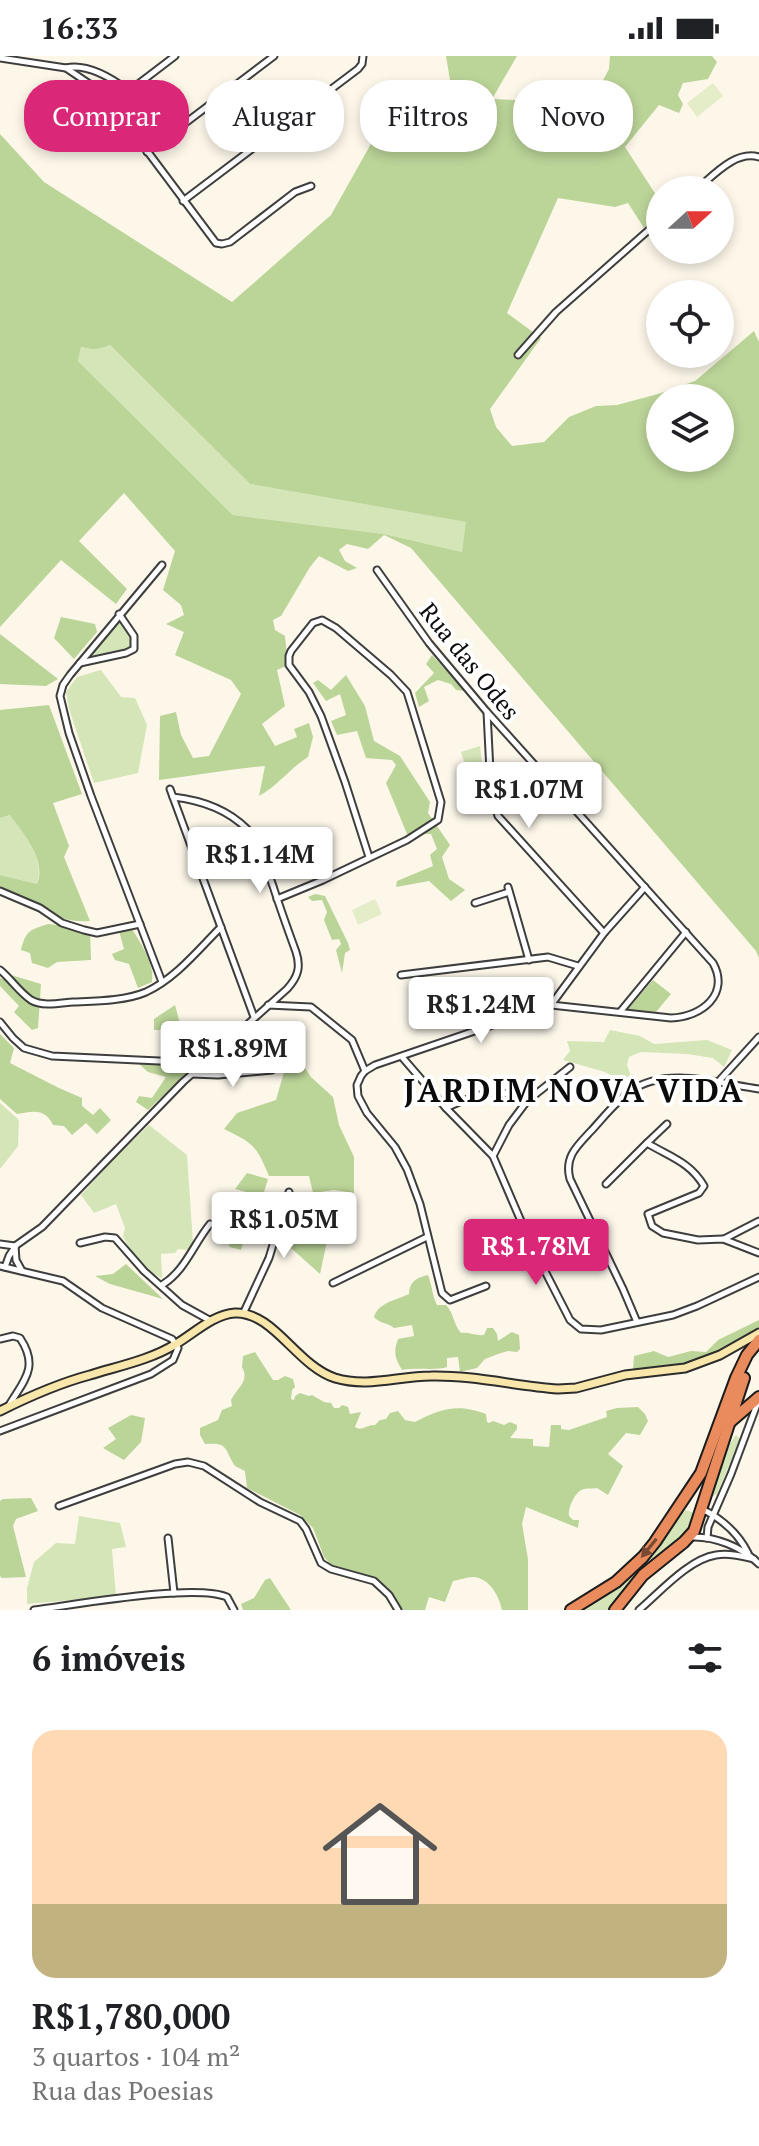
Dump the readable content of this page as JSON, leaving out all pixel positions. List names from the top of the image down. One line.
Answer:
{"streets":{"street":["Rua das Odes"]},"districts":["JARDIM NOVA VIDA"],"north":"right","page":{"status":"16:33","chip":["Comprar","Alugar","Filtros","Novo"],"price":["R$1.07M","R$1.14M","R$1.24M","R$1.89M","R$1.05M","R$1.78M"],"heading":"6 imóveis","list":[{"name":"R$1,780,000","note":"3 quartos · 104 m² · Rua das Poesias"}]}}
